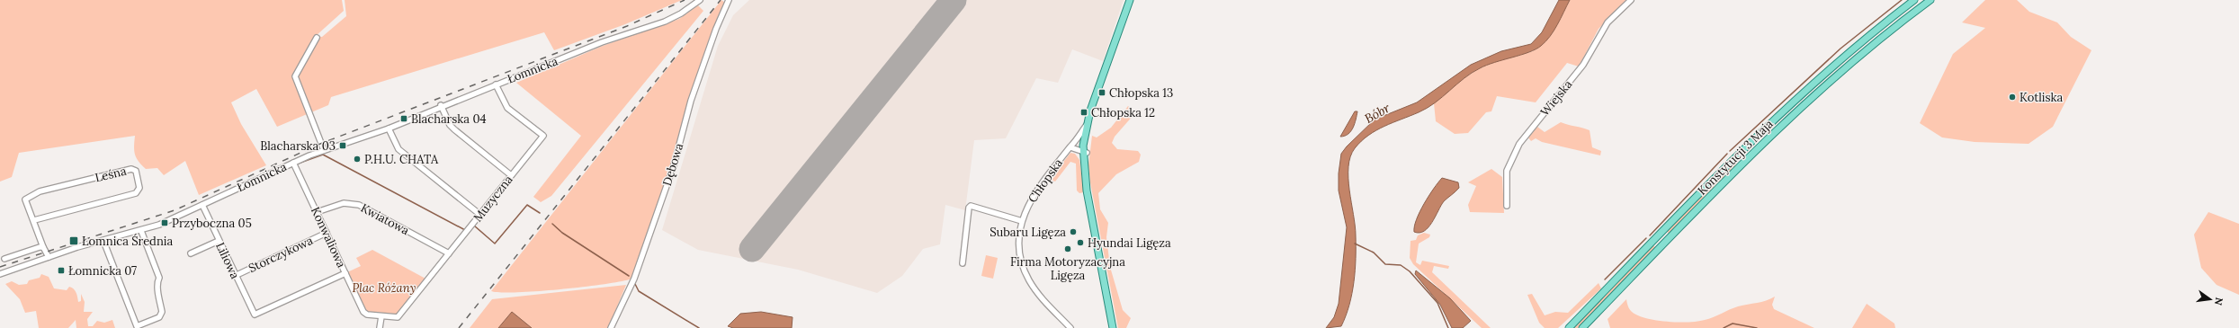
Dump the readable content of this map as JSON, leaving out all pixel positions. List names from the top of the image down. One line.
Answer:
{"streets":{"main road":["Konstytucji 3 Maja"],"street":["Łomnicka","Wiejska","Dębowa","Leśna","Chłopska","Muzyczna","Kwiatowa","Konwaliowa","Storczykowa","Liliowa"]},"crossings":[["Łomnicka","Leśna"],["Łomnicka","Muzyczna"],["Łomnicka","Konwaliowa"],["Łomnicka","Liliowa"],["Muzyczna","Kwiatowa"],["Muzyczna","Konwaliowa"],["Kwiatowa","Konwaliowa"],["Konwaliowa","Storczykowa"],["Konwaliowa","Liliowa"],["Storczykowa","Liliowa"]],"water":["Bóbr"],"parks":["Plac Różany"],"places":{"transit":["Chłopska 13","Chłopska 12","Blacharska 04","Blacharska 03","Przyboczna 05","Łomnica Średnia","Łomnicka 07"],"other":["Kotliska","P.H.U. CHATA","Subaru Ligęza","Hyundai Ligęza","Firma Motoryzacyjna Ligęza"]},"north":"right"}
